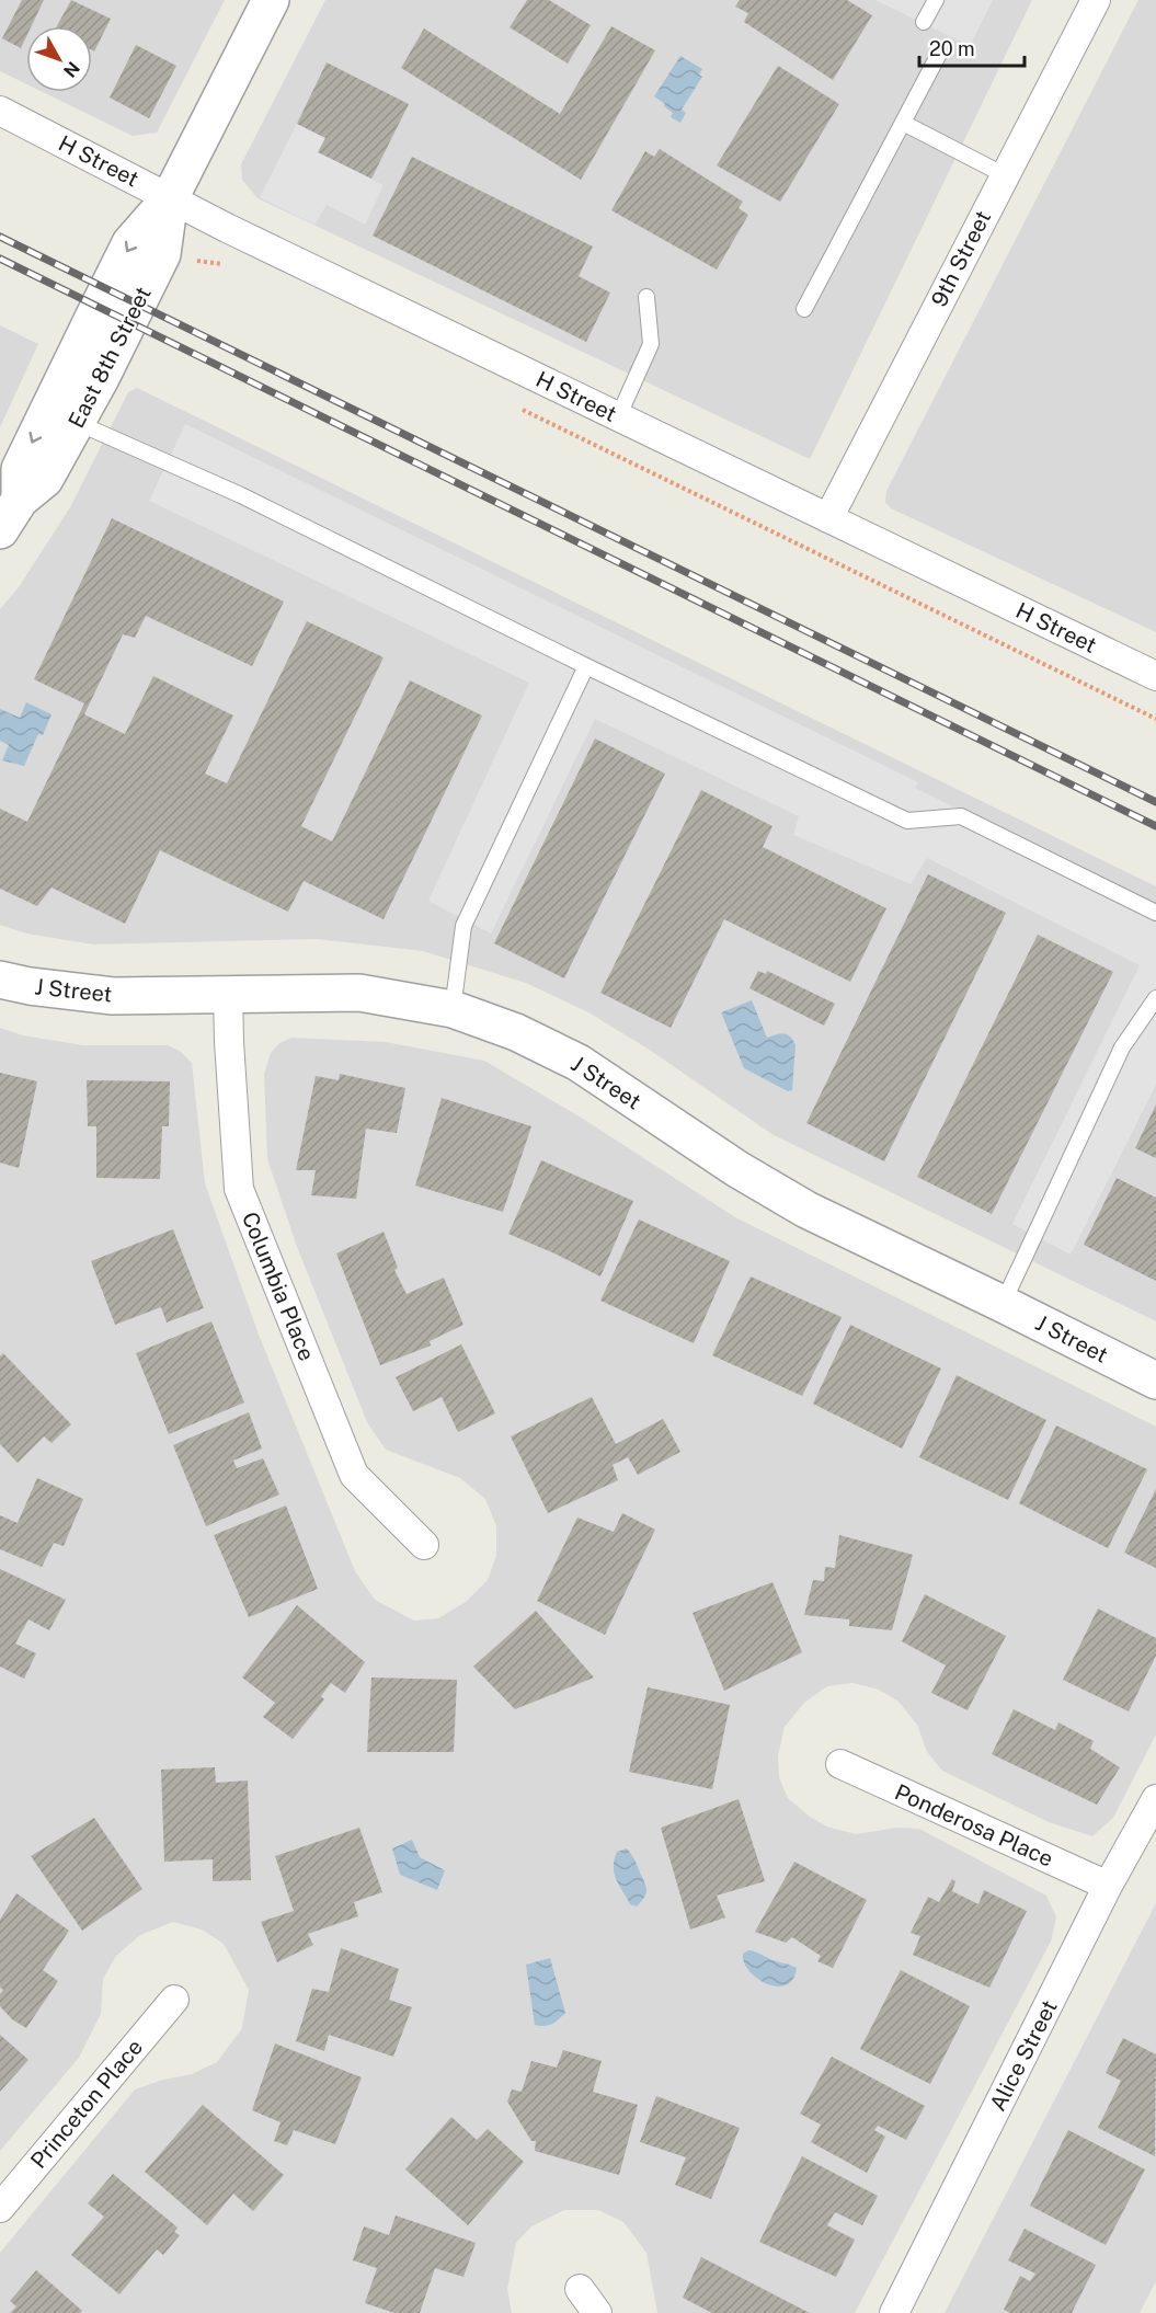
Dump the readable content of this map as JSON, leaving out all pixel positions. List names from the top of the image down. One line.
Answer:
{"streets":{"street":["H Street","9th Street","East 8th Street","J Street","Columbia Place","Ponderosa Place","Alice Street","Princeton Place"]},"crossings":[["H Street","9th Street"],["H Street","East 8th Street"],["J Street","Columbia Place"],["Ponderosa Place","Alice Street"]],"scale_bar":"20 m","north":"bottom right"}
